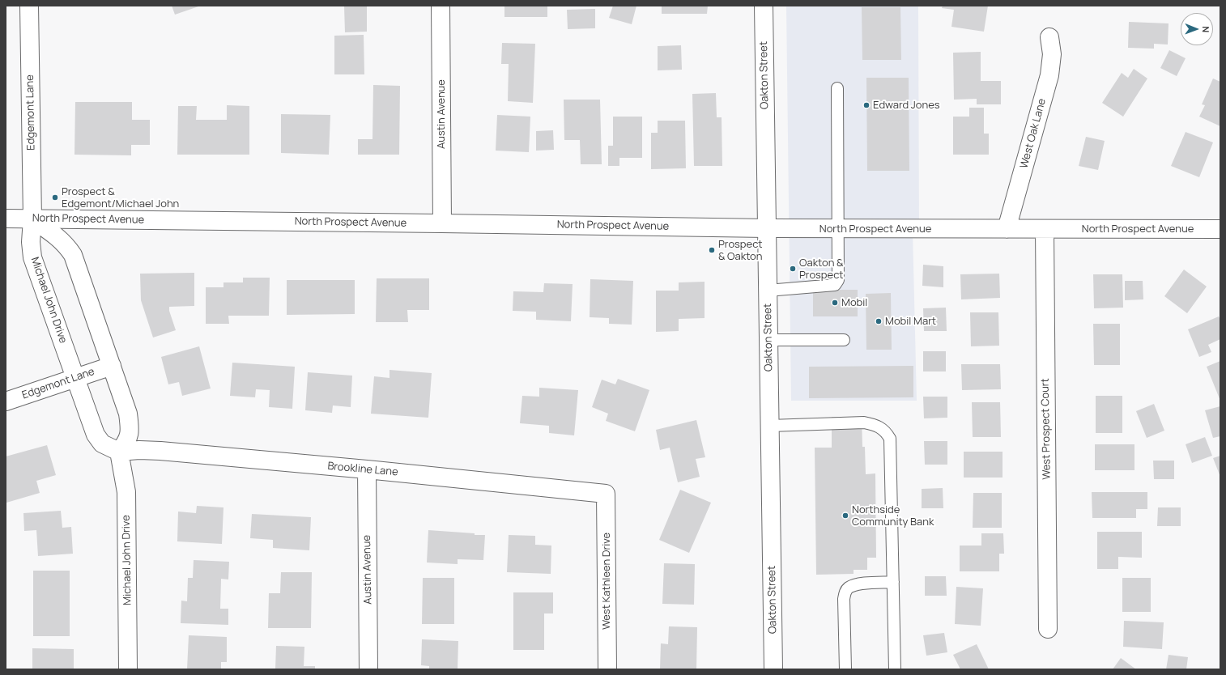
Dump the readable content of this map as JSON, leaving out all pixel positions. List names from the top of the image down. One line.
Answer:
{"streets":{"street":["Oakton Street","Edgemont Lane","Austin Avenue","West Oak Lane","North Prospect Avenue","Michael John Drive","West Prospect Court","Brookline Lane","West Kathleen Drive"]},"crossings":[["Oakton Street","North Prospect Avenue"],["Edgemont Lane","North Prospect Avenue"],["Edgemont Lane","Michael John Drive"],["Austin Avenue","North Prospect Avenue"],["Austin Avenue","Brookline Lane"],["West Oak Lane","North Prospect Avenue"],["North Prospect Avenue","Michael John Drive"],["North Prospect Avenue","West Prospect Court"],["Michael John Drive","Brookline Lane"],["Brookline Lane","West Kathleen Drive"]],"places":["Edward Jones","Prospect & Edgemont/Michael John","Prospect & Oakton","Oakton & Prospect","Mobil","Mobil Mart","Northside Community Bank"],"north":"right"}
